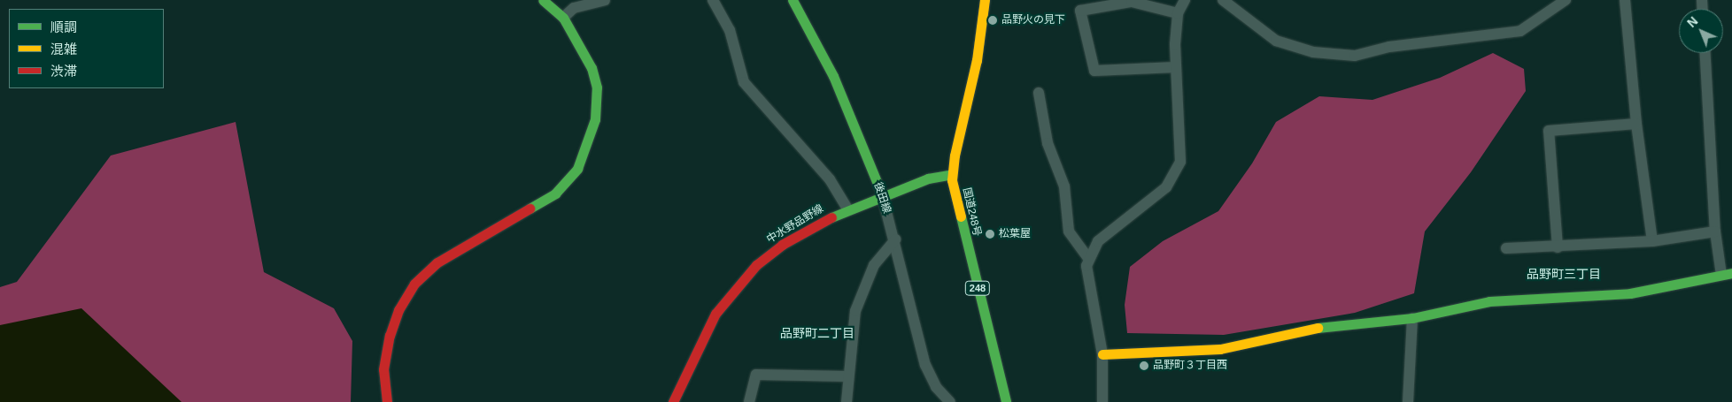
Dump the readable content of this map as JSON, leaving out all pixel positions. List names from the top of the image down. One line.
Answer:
{"streets":{"main road":["後田線","国道248号","中水野品野線","248"]},"crossings":[["後田線","中水野品野線"],["国道248号","中水野品野線"]],"districts":["品野町三丁目","品野町二丁目"],"places":["品野火の見下","松葉屋","品野町３丁目西"],"legend":["順調","混雑","渋滞"],"north":"top left"}
